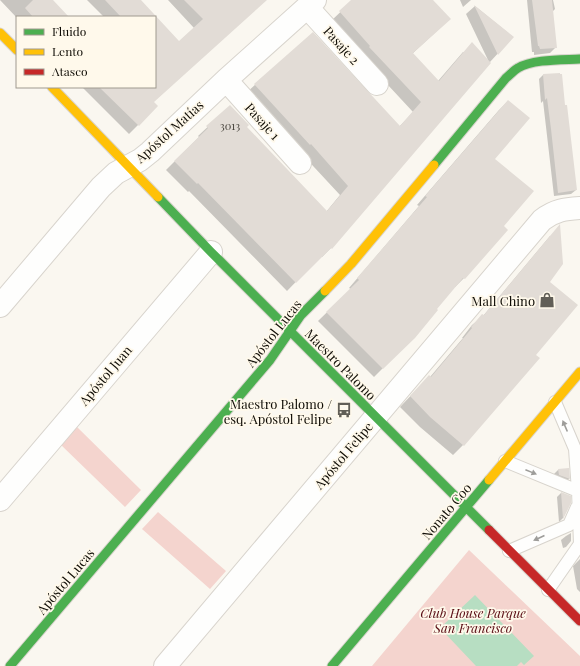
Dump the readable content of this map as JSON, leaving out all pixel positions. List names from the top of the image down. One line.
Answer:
{"streets":{"street":["Pasaje 2","Pasaje 1","Apóstol Matías","Apóstol Lucas","Maestro Palomo","Apóstol Juan","Apóstol Felipe","Nonato Coo"]},"crossings":[["Pasaje 2","Apóstol Matías"],["Pasaje 1","Apóstol Matías"],["Apóstol Matías","Maestro Palomo"],["Apóstol Lucas","Maestro Palomo"],["Maestro Palomo","Apóstol Juan"],["Maestro Palomo","Apóstol Felipe"],["Maestro Palomo","Nonato Coo"]],"parks":["Club House Parque San Francisco"],"places":{"shop":["Mall Chino"],"bus stop":["Maestro Palomo / esq. Apóstol Felipe"]},"house_numbers":["3013"],"legend":["Fluido","Lento","Atasco"]}
